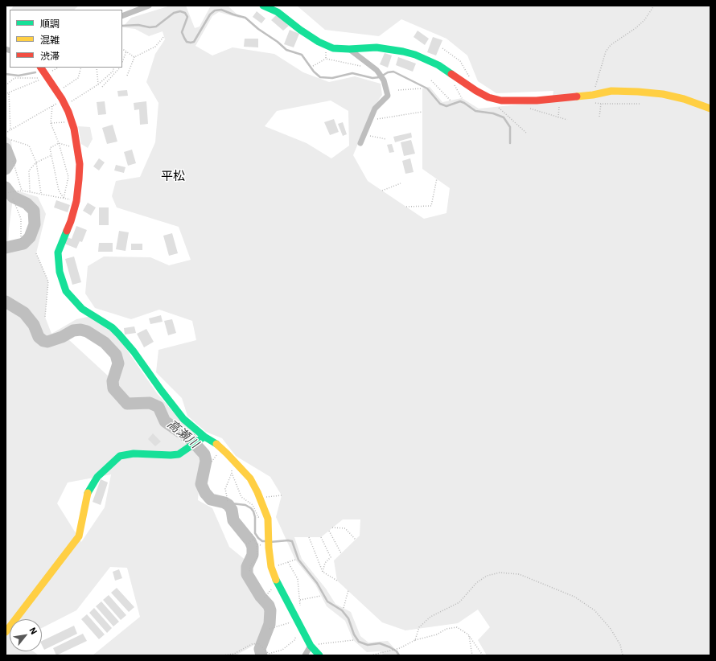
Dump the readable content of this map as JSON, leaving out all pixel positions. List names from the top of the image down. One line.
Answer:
{"districts":["平松"],"water":["高瀬川"],"legend":["順調","混雑","渋滞"],"north":"top right"}
